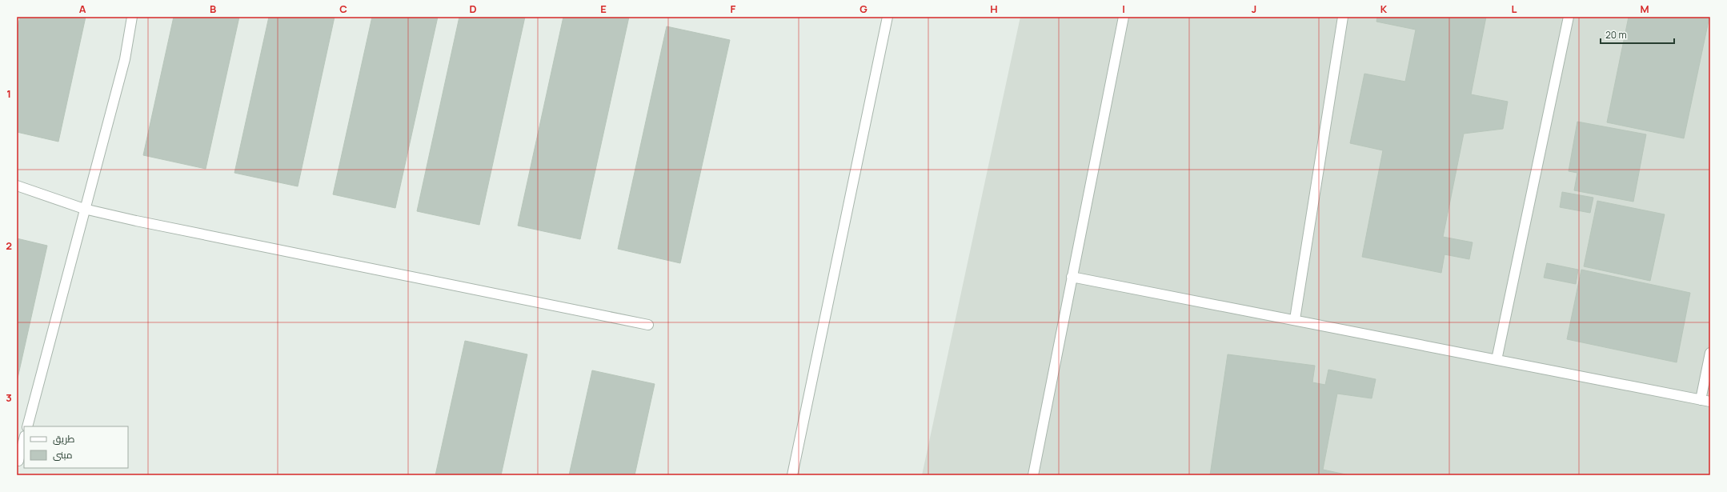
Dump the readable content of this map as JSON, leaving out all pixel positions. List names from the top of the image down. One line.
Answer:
{"legend":["طريق","مبنى"],"scale_bar":"20 m","grid":{"columns":["A","B","C","D","E","F","G","H","I","J","K","L","M"],"rows":["1","2","3"]}}
